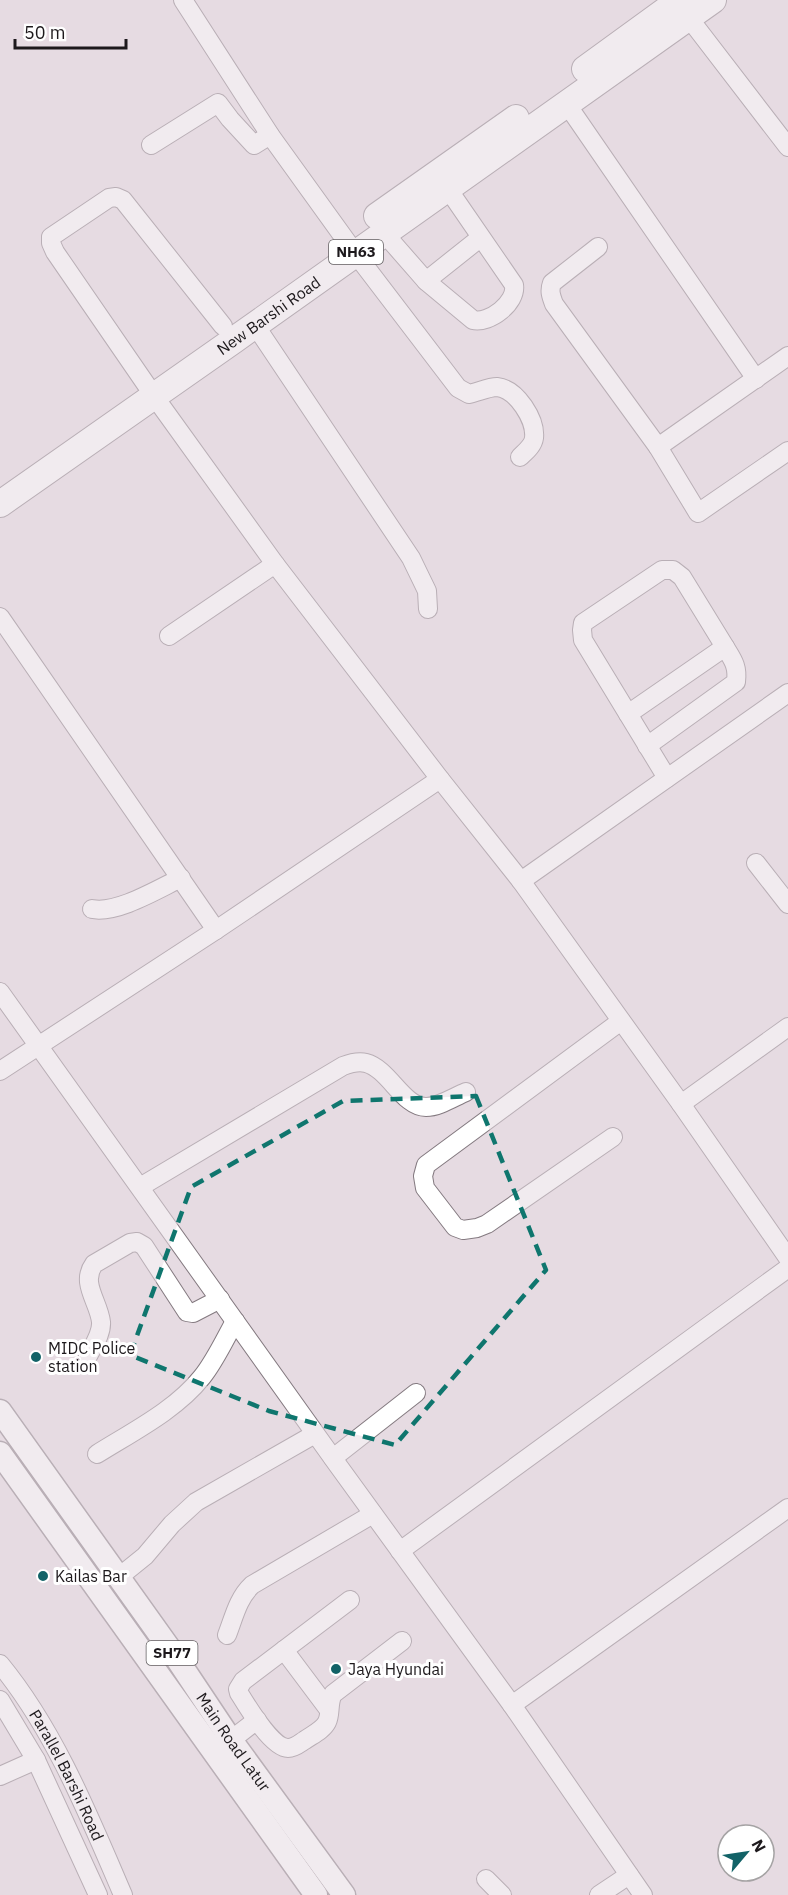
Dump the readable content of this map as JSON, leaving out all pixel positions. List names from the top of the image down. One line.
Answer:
{"streets":{"highway":["NH63","New Barshi Road"],"main road":["SH77","Main Road Latur"],"street":["Parallel Barshi Road"]},"places":["MIDC Police station","Kailas Bar","Jaya Hyundai"],"scale_bar":"50 m","north":"top right"}
